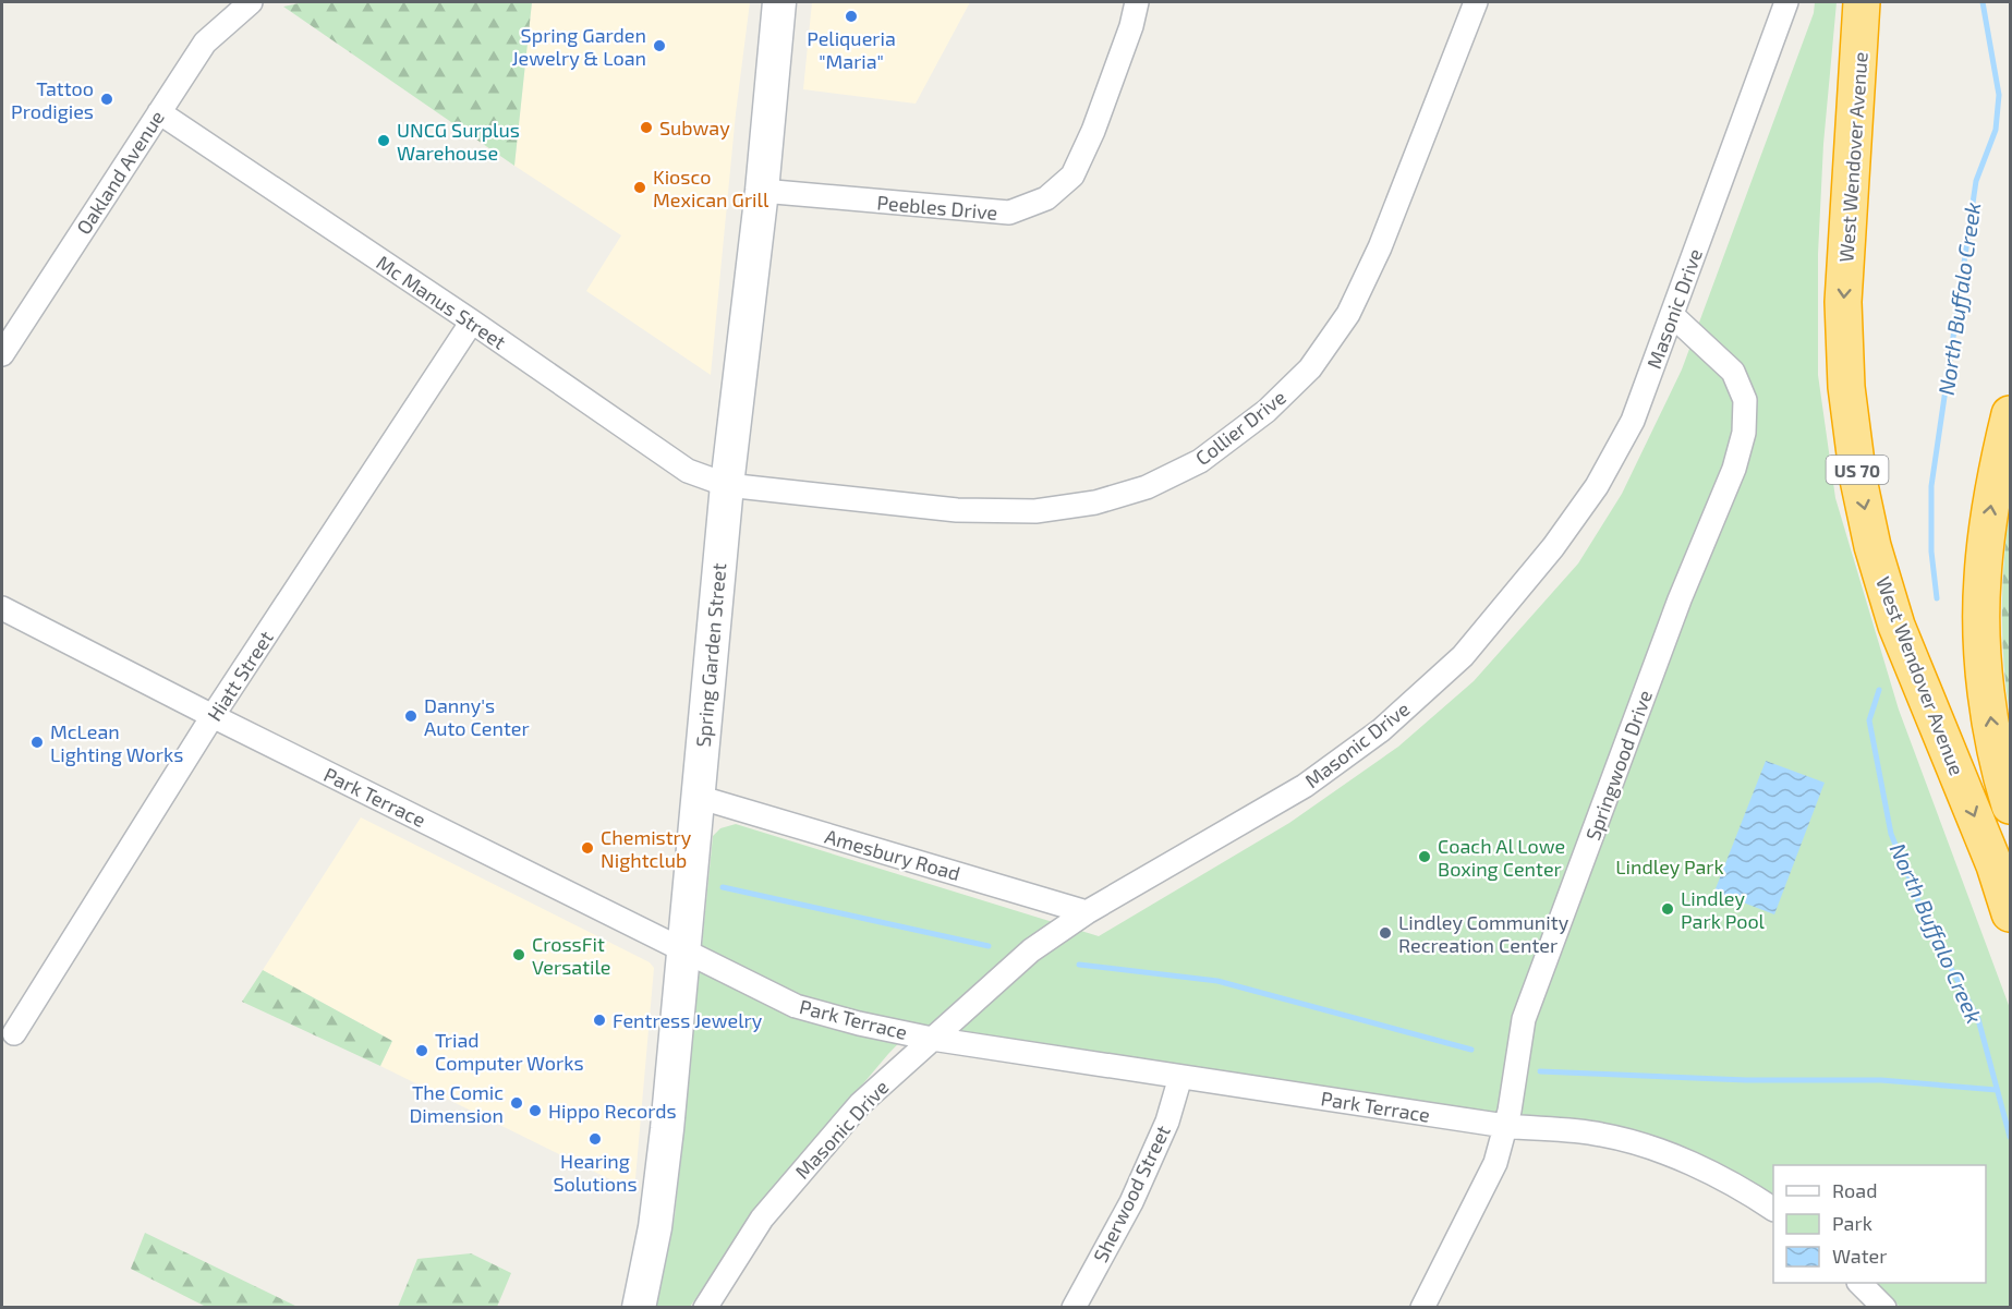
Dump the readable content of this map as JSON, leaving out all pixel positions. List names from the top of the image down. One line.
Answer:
{"streets":{"highway":["West Wendover Avenue","US 70"],"main road":["Spring Garden Street"],"street":["Oakland Avenue","Peebles Drive","Mc Manus Street","Masonic Drive","Collier Drive","Hiatt Street","Springwood Drive","Park Terrace","Amesbury Road","Sherwood Street"]},"crossings":[["Oakland Avenue","Mc Manus Street"],["Peebles Drive","Spring Garden Street"],["Mc Manus Street","Collier Drive"],["Mc Manus Street","Spring Garden Street"],["Mc Manus Street","Hiatt Street"],["Masonic Drive","Springwood Drive"],["Masonic Drive","Park Terrace"],["Masonic Drive","Amesbury Road"],["Collier Drive","Spring Garden Street"],["Spring Garden Street","Park Terrace"],["Spring Garden Street","Amesbury Road"],["Hiatt Street","Park Terrace"],["Springwood Drive","Park Terrace"],["Park Terrace","Sherwood Street"]],"water":["North Buffalo Creek"],"parks":["Lindley Park"],"places":["Peliqueria \"Maria\"","Spring Garden Jewelry & Loan","Tattoo Prodigies","Subway","UNCG Surplus Warehouse","Kiosco Mexican Grill","Danny's Auto Center","McLean Lighting Works","Chemistry Nightclub","Coach Al Lowe Boxing Center","Lindley Park Pool","Lindley Community Recreation Center","CrossFit Versatile","Fentress Jewelry","Triad Computer Works","The Comic Dimension","Hippo Records","Hearing Solutions"],"legend":["Road","Park","Water"]}
